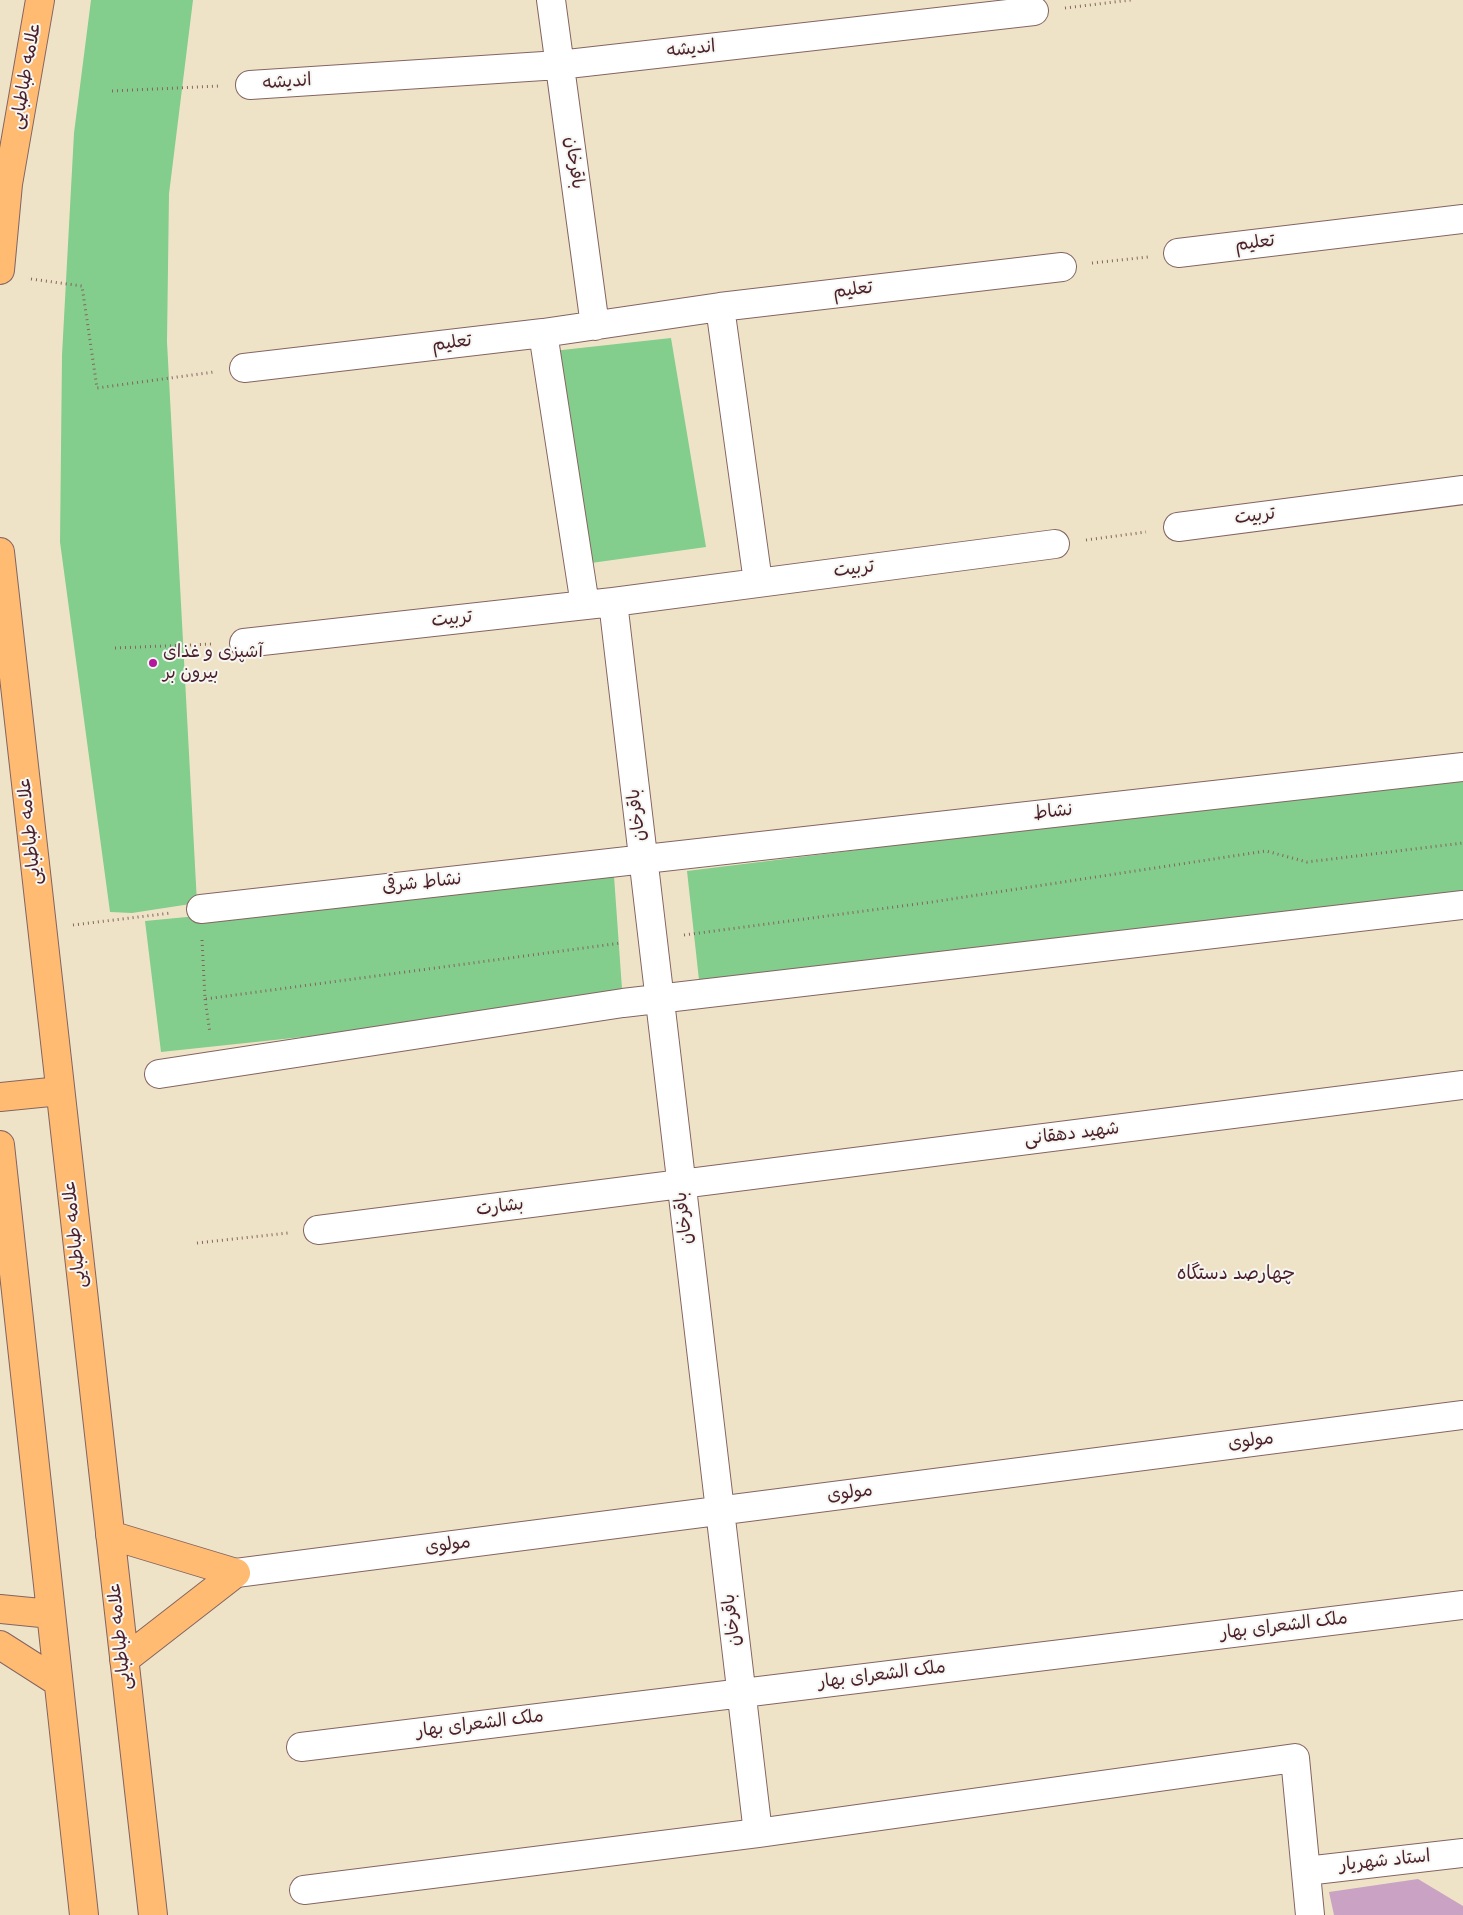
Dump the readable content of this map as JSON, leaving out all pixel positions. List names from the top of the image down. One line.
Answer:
{"streets":{"main road":["علامه طباطبایی"],"street":["اندیشه","باقرخان","تعلیم","تربیت","نشاط","نشاط شرقی","شهید دهقانی","بشارت","مولوی","ملک الشعرای بهار","استاد شهریار"]},"crossings":[["اندیشه","باقرخان"],["باقرخان","تعلیم"],["باقرخان","تربیت"],["باقرخان","نشاط"],["باقرخان","نشاط شرقی"],["باقرخان","شهید دهقانی"],["باقرخان","بشارت"],["باقرخان","مولوی"],["باقرخان","ملک الشعرای بهار"],["نشاط","نشاط شرقی"],["شهید دهقانی","بشارت"]],"districts":["چهارصد دستگاه"],"places":["آشپزی و غذای بیرون بر"]}
